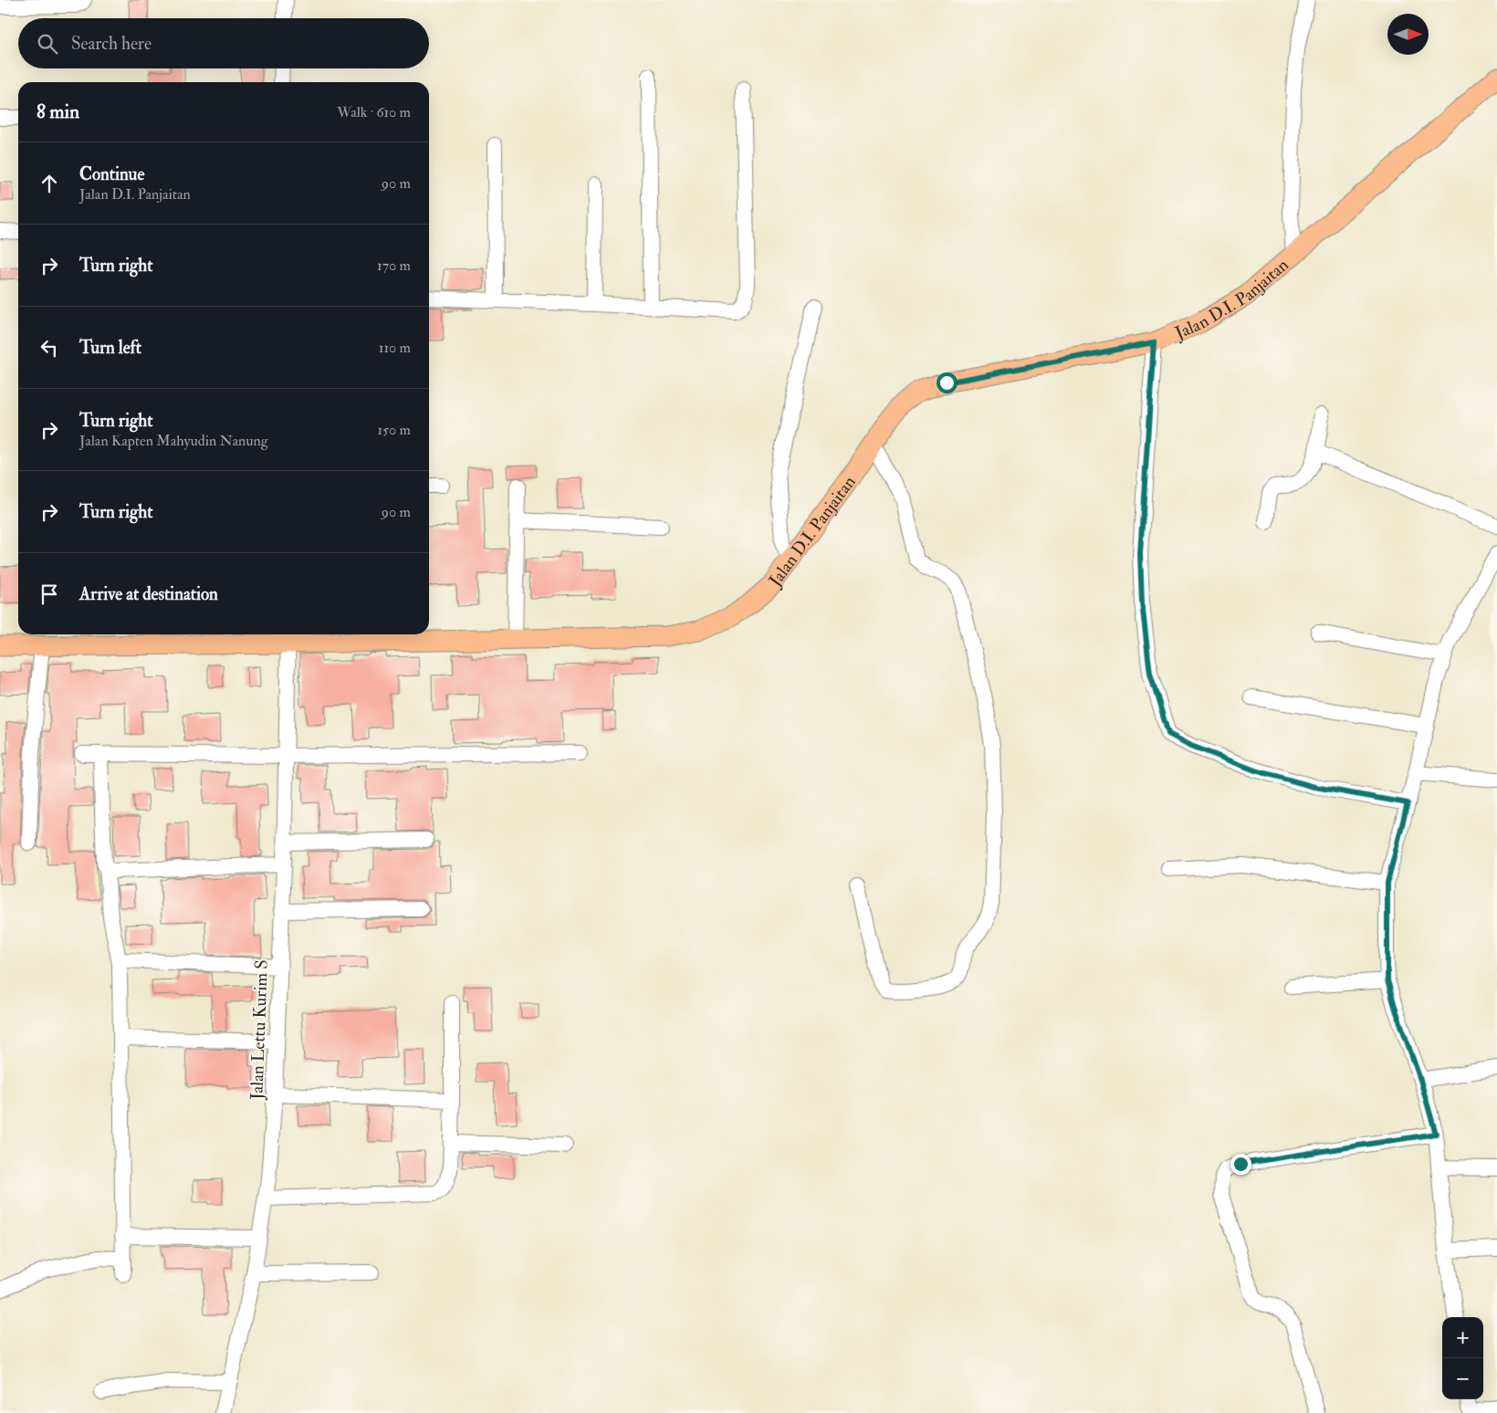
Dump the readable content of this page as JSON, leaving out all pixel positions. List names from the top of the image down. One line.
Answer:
{"streets":{"main road":["Jalan D.I. Panjaitan"],"street":["Jalan Lettu Kurim S"]},"crossings":[["Jalan D.I. Panjaitan","Jalan Lettu Kurim S"]],"north":"right","page":{"search":"Search here","heading":["8 min","Walk · 610 m"],"list":[["Continue","Jalan D.I. Panjaitan","90 m"],["Turn right","170 m"],["Turn left","110 m"],["Turn right","Jalan Kapten Mahyudin Nanung","150 m"],["Turn right","90 m"],"Arrive at destination"],"map_buttons":["+","−"]}}
